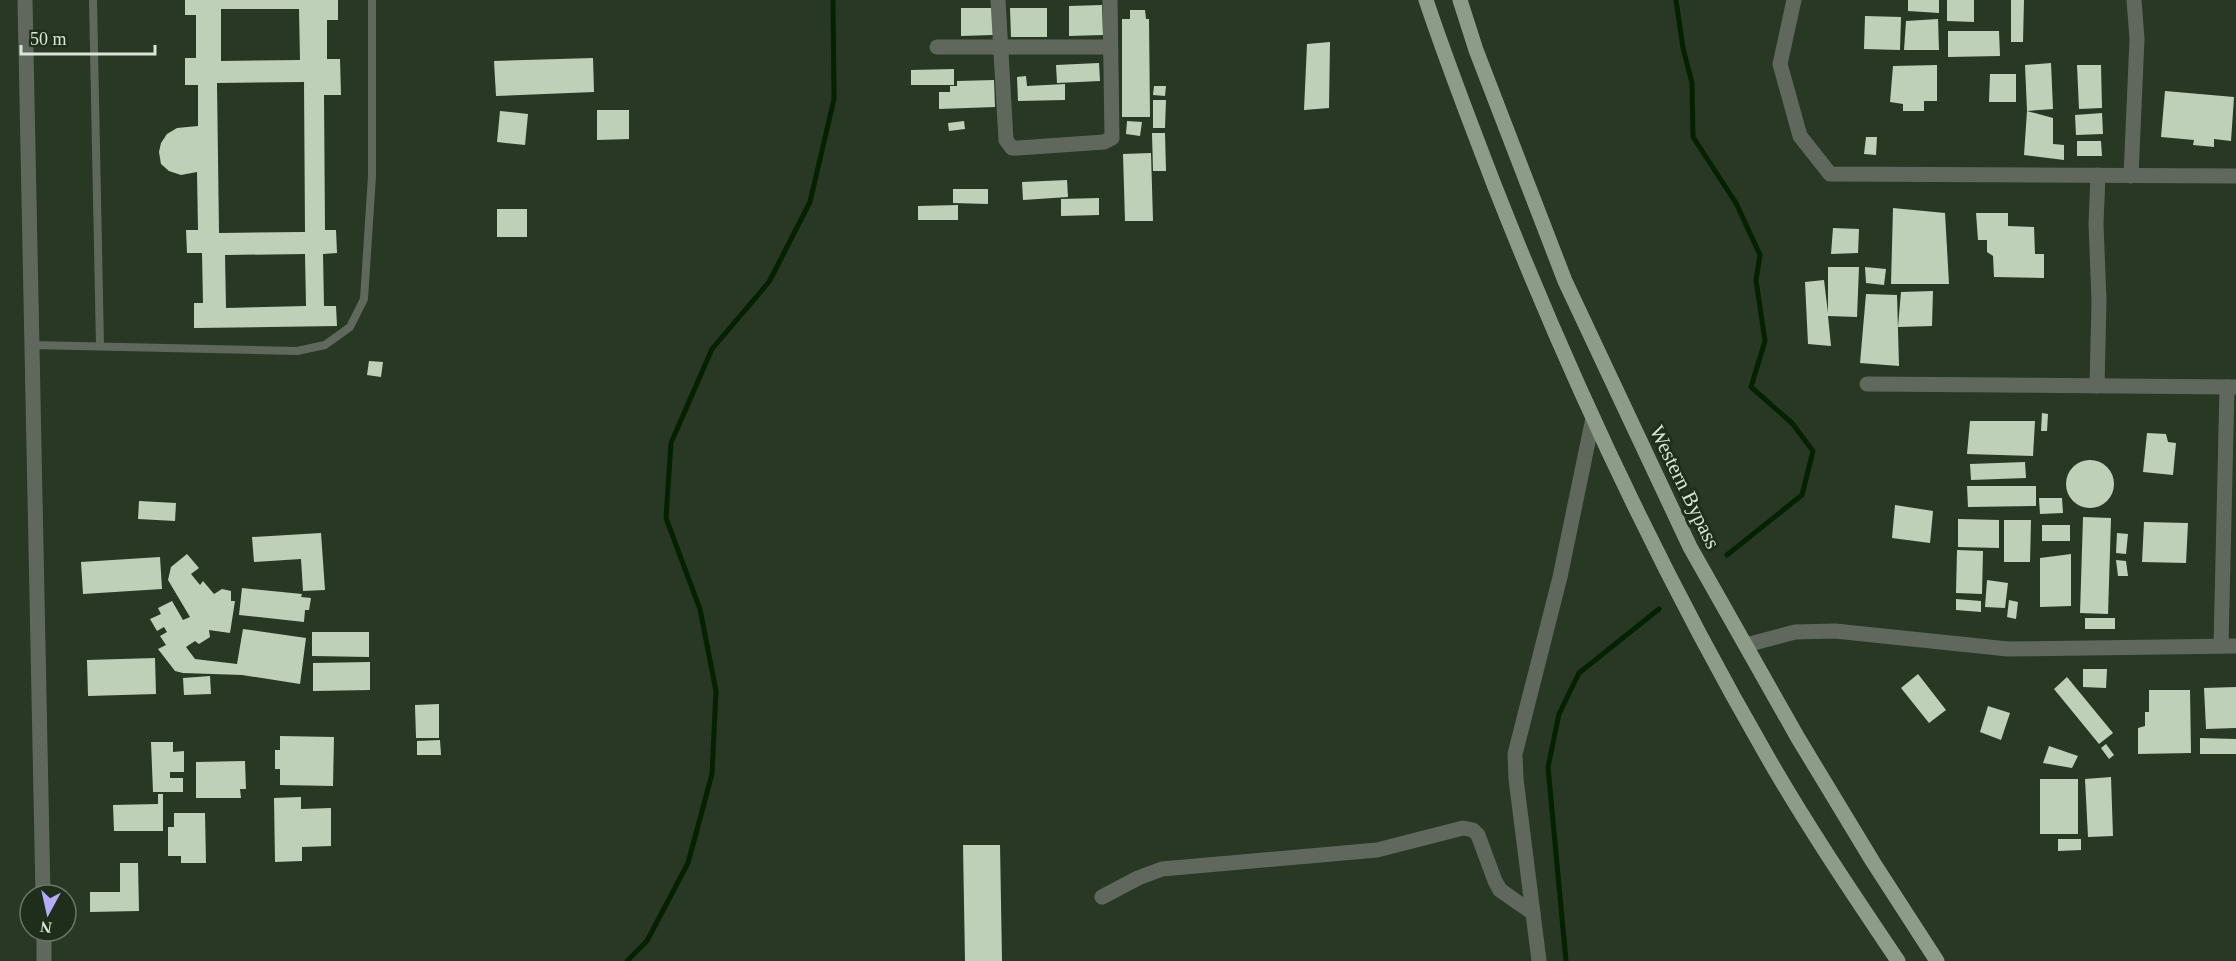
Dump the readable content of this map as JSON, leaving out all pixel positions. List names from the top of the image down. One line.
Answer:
{"streets":{"main road":["Western Bypass"]},"scale_bar":"50 m","north":"bottom"}
